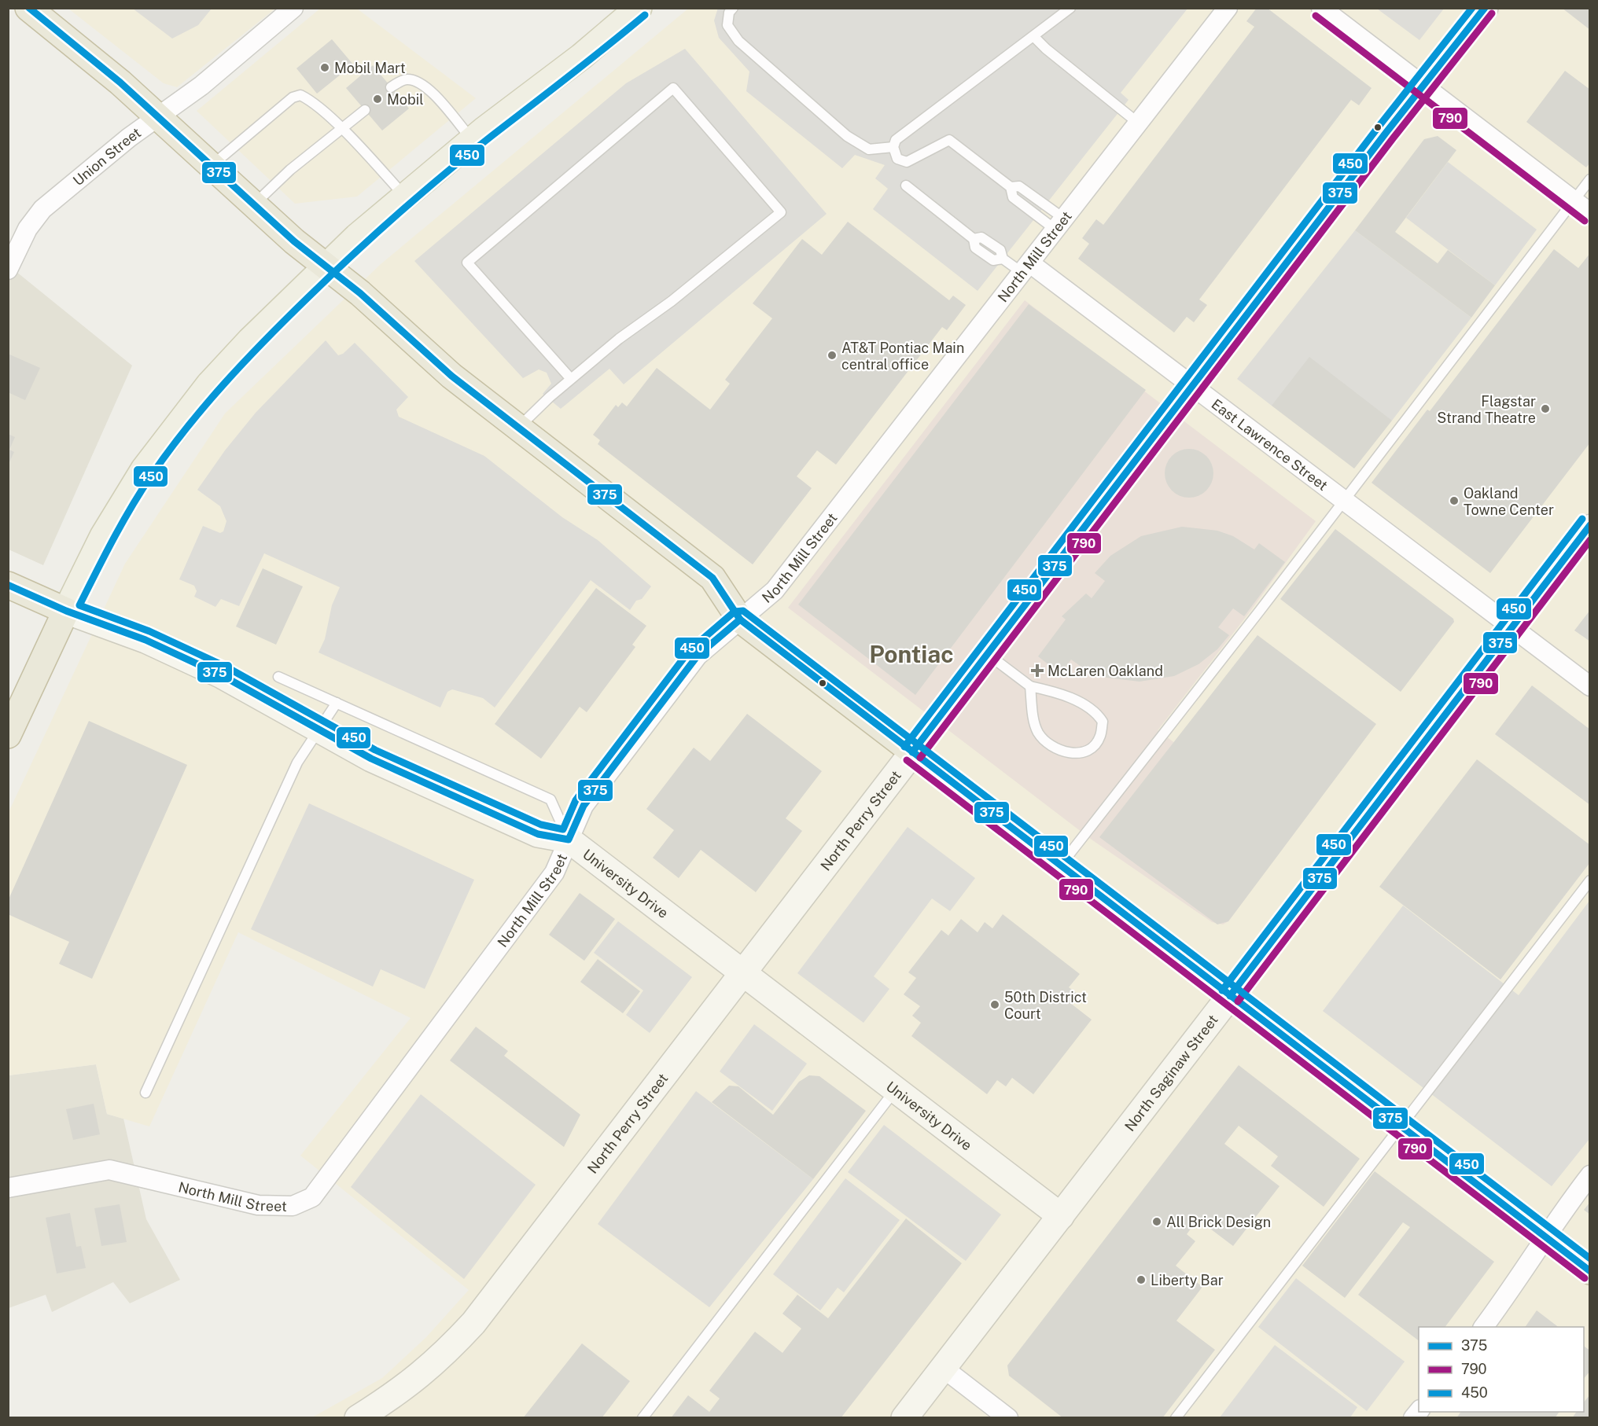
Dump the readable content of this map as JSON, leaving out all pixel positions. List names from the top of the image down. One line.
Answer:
{"streets":{"highway":["University Drive"],"street":["Union Street","North Mill Street","East Lawrence Street","North Perry Street","North Saginaw Street"]},"crossings":[["North Mill Street","East Lawrence Street"],["North Mill Street","University Drive"],["East Lawrence Street","North Perry Street"],["East Lawrence Street","North Saginaw Street"],["North Perry Street","University Drive"],["University Drive","North Saginaw Street"]],"districts":["Pontiac"],"places":{"other":["Mobil Mart","Mobil","AT&T Pontiac Main central office","Flagstar Strand Theatre","Oakland Towne Center","50th District Court","All Brick Design","Liberty Bar"],"health":["McLaren Oakland"]},"lines":["transit line 375","transit line 450","transit line 790"],"legend":["375","790","450"]}
